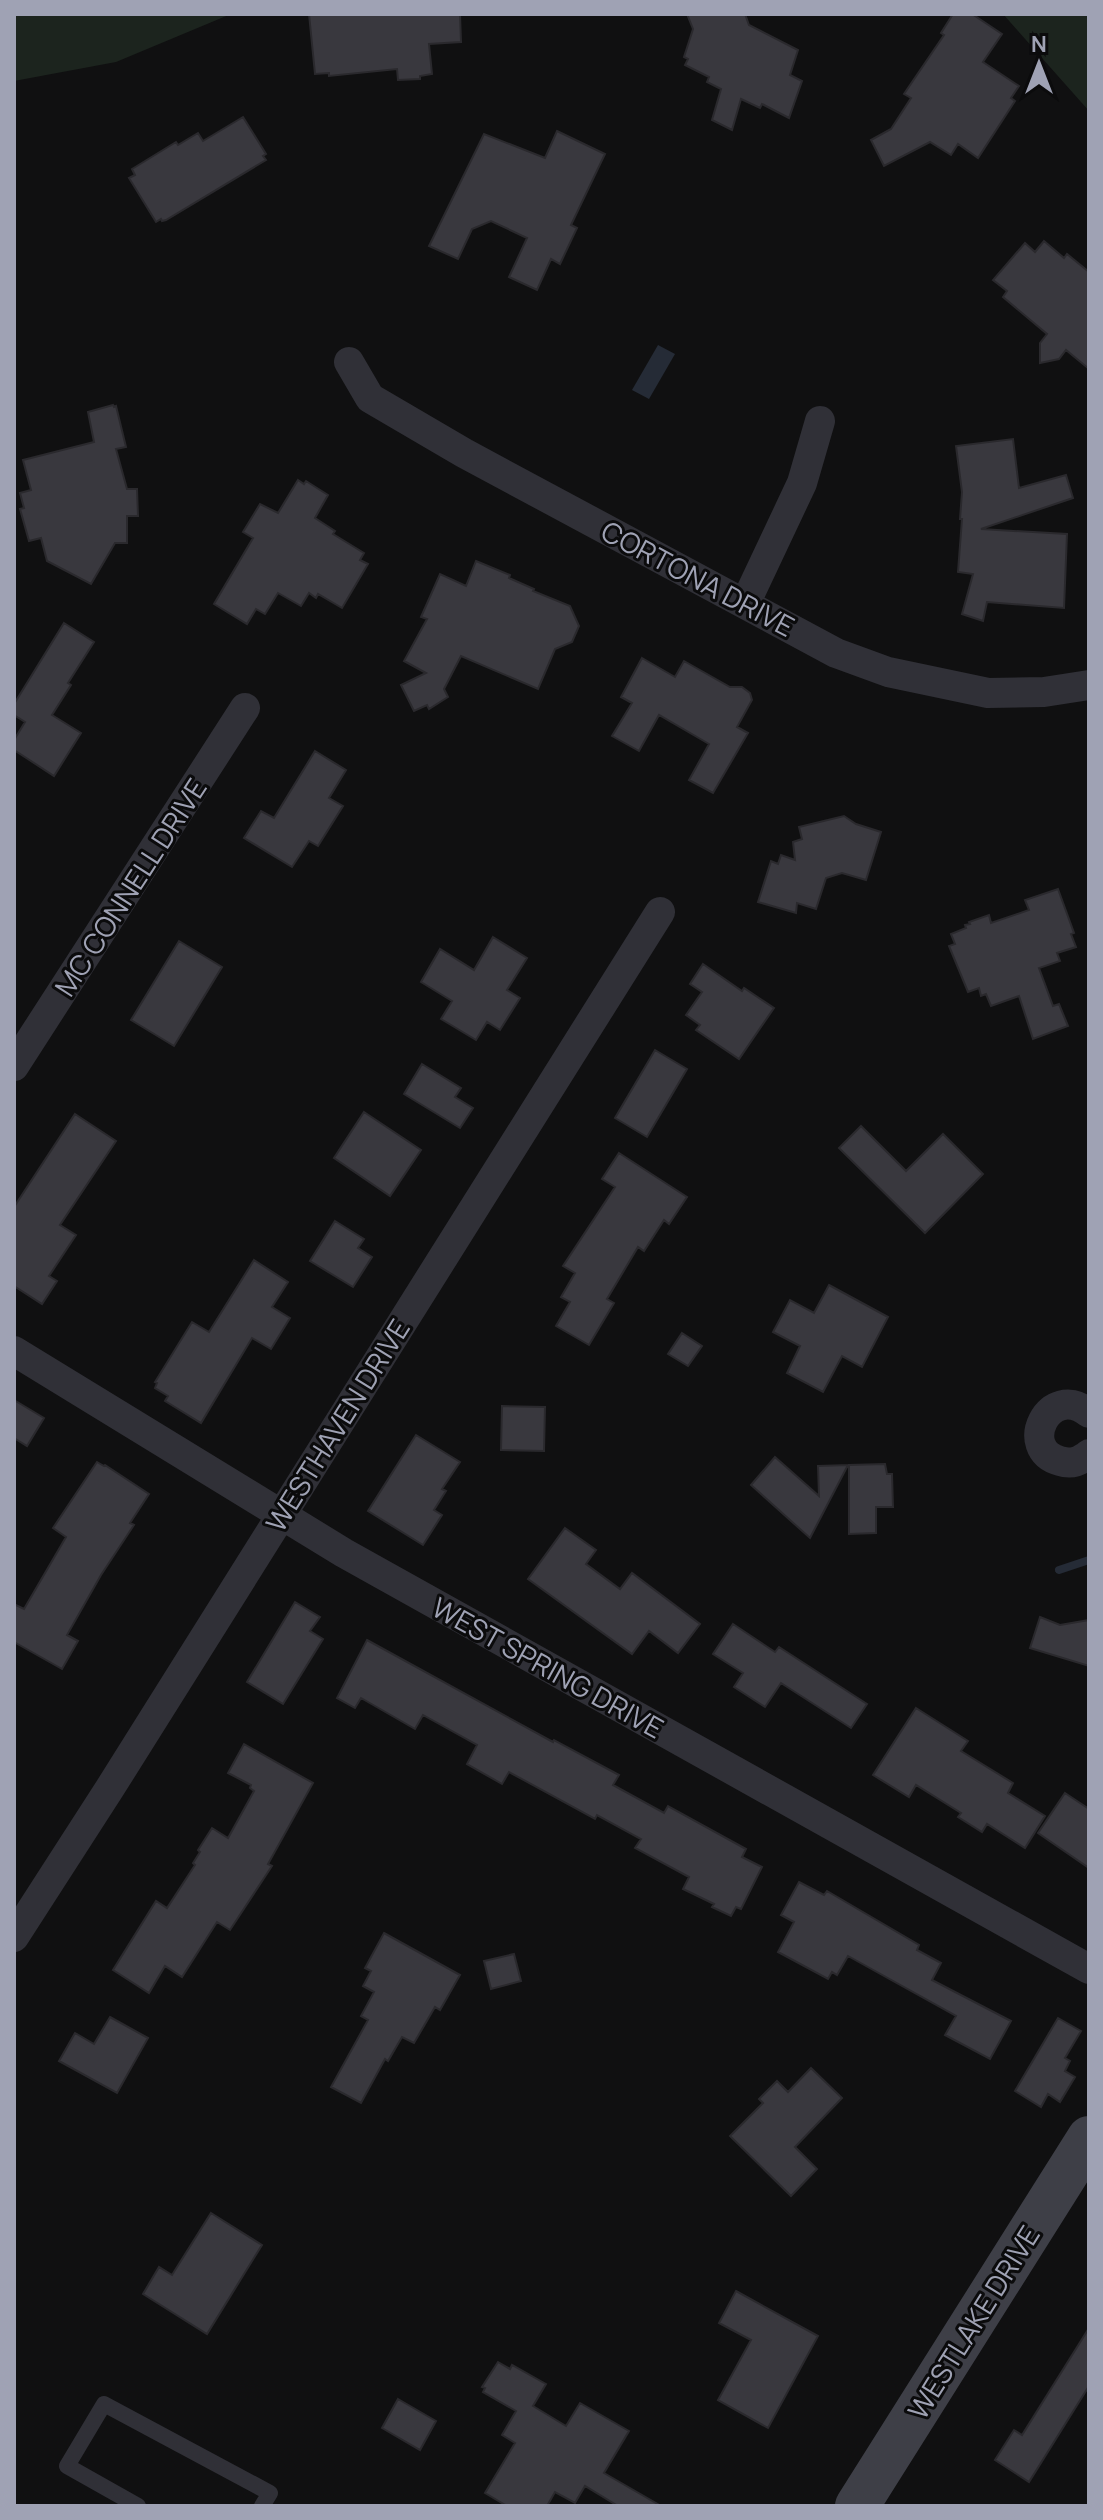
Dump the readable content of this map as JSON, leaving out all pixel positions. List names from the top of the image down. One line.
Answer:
{"streets":{"street":["CORTONA DRIVE","MC CONNELL DRIVE","WESTHAVEN DRIVE","WEST SPRING DRIVE","WESTLAKE DRIVE"]},"crossings":[["WESTHAVEN DRIVE","WEST SPRING DRIVE"]],"north":"top"}
